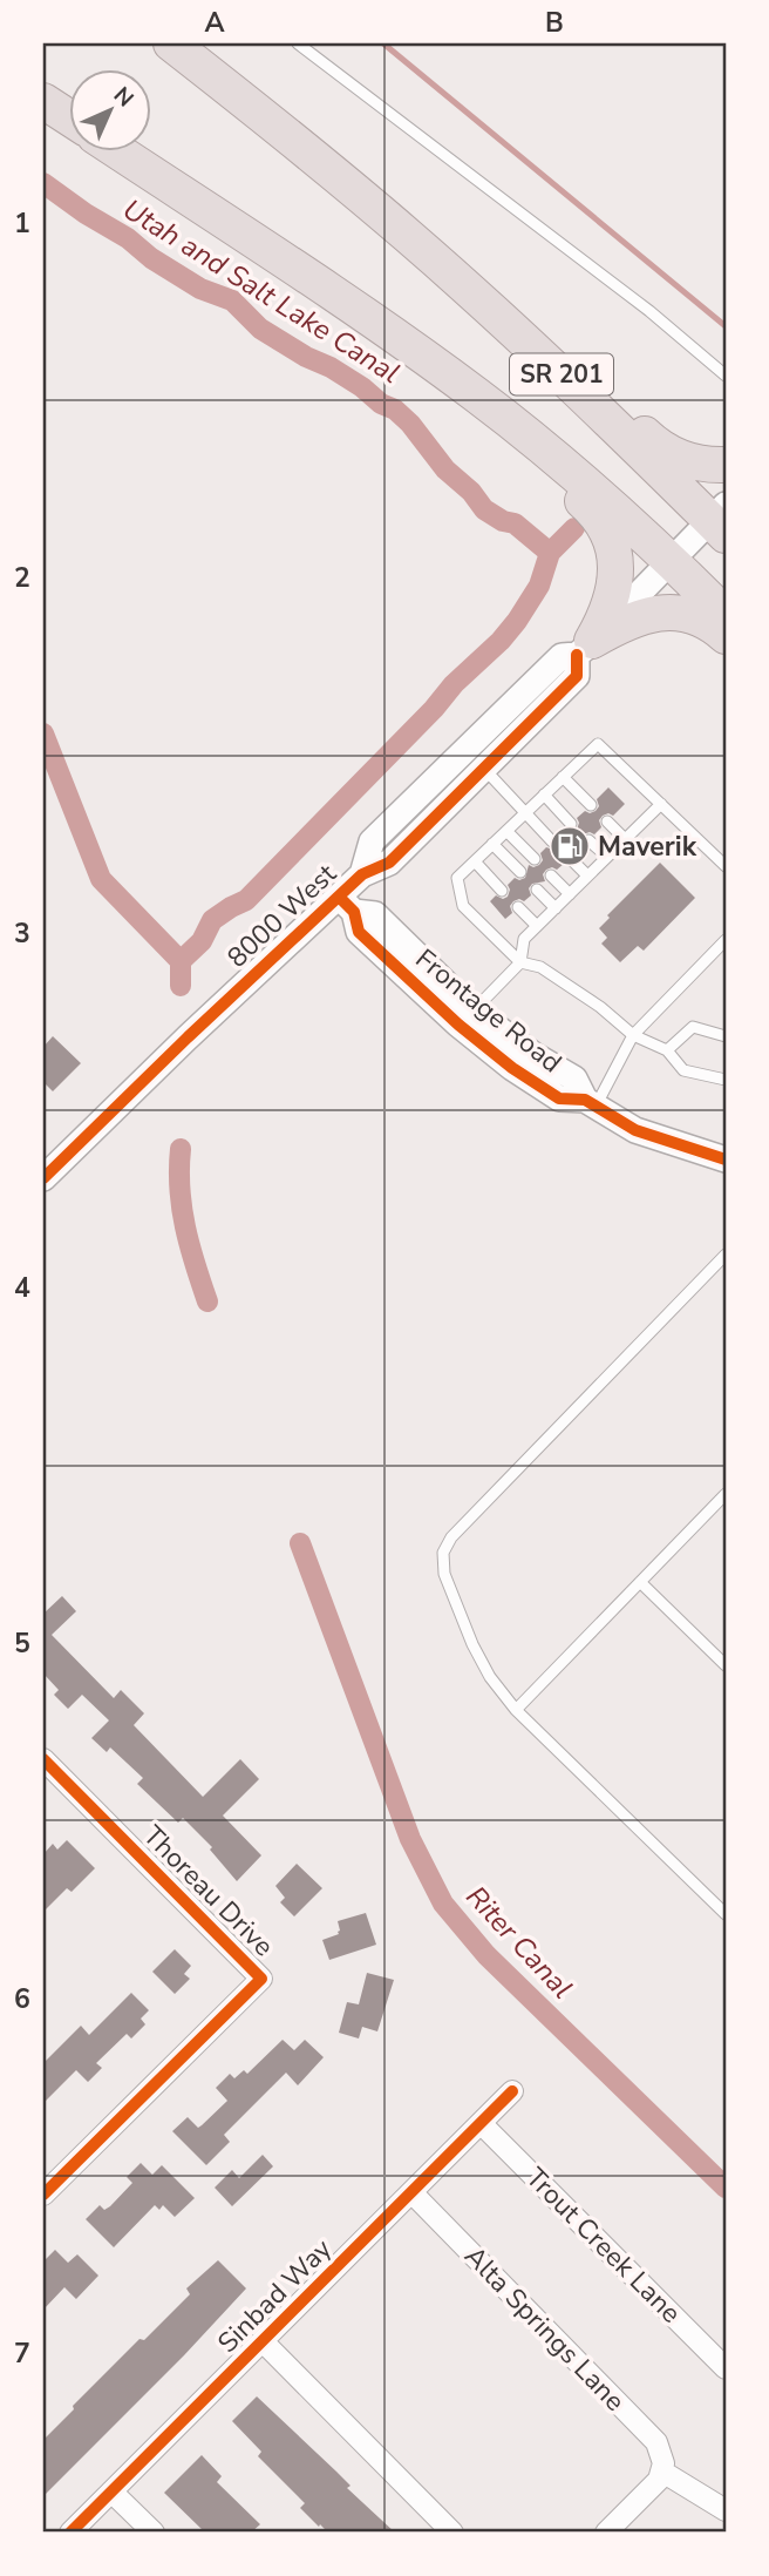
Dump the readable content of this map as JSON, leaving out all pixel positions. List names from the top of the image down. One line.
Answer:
{"streets":{"highway":["SR 201"],"street":["8000 West","Frontage Road","Thoreau Drive","Trout Creek Lane","Sinbad Way","Alta Springs Lane"]},"crossings":[["SR 201","8000 West"],["8000 West","Frontage Road"],["Trout Creek Lane","Sinbad Way"],["Sinbad Way","Alta Springs Lane"]],"water":["Utah and Salt Lake Canal","Riter Canal"],"places":{"fuel station":["Maverik"]},"north":"top right","grid":{"columns":["A","B"],"rows":["1","2","3","4","5","6","7"]}}
